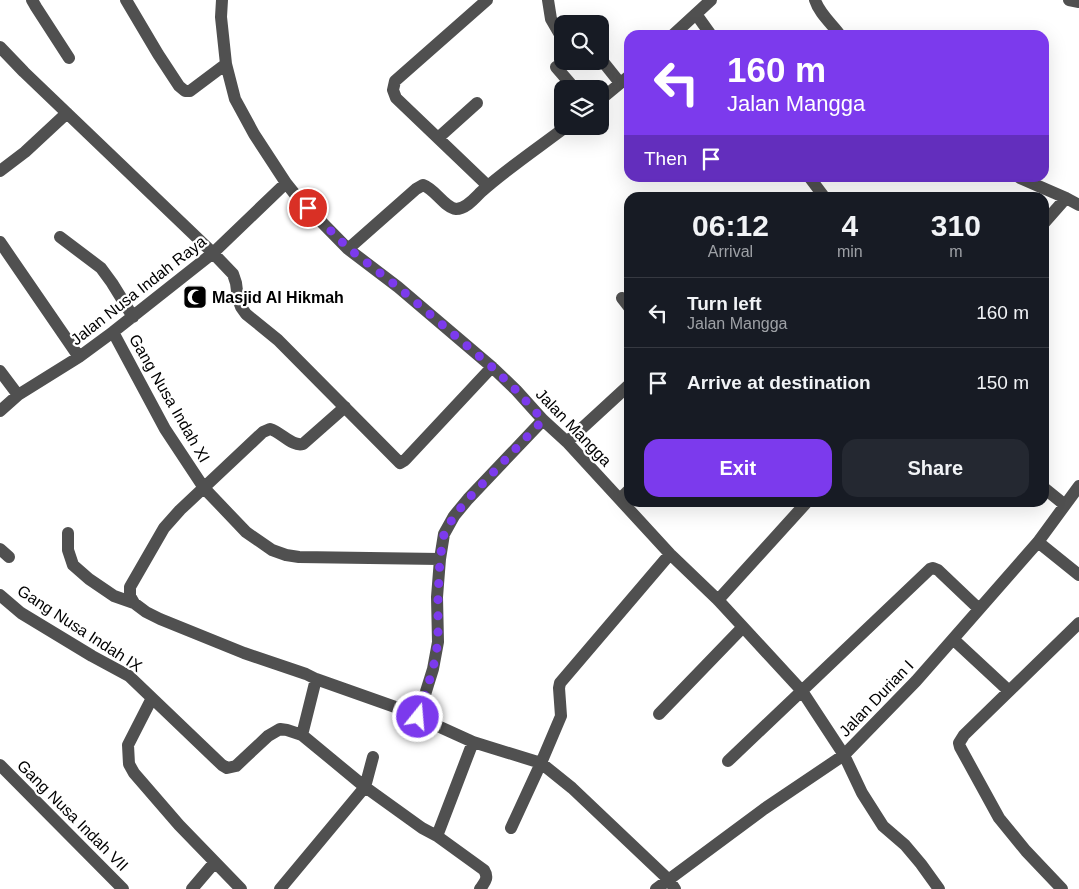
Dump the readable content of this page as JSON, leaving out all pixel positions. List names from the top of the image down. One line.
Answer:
{"streets":{"street":["Jalan Nusa Indah Raya","Gang Nusa Indah XI","Jalan Mangga","Gang Nusa Indah IX","Jalan Durian I","Gang Nusa Indah VII"]},"crossings":[["Jalan Nusa Indah Raya","Gang Nusa Indah XI"],["Jalan Nusa Indah Raya","Jalan Mangga"],["Jalan Mangga","Jalan Durian I"]],"places":{"mosque":["Masjid Al Hikmah"]},"page":{"turn":["160 m","Jalan Mangga"],"then":"Then","eta":["06:12","Arrival","4","min","310","m"],"list":[{"name":"Turn left","note":"Jalan Mangga","value":"160 m"},{"name":"Arrive at destination","value":"150 m"}],"buttons":["Exit","Share"]}}
